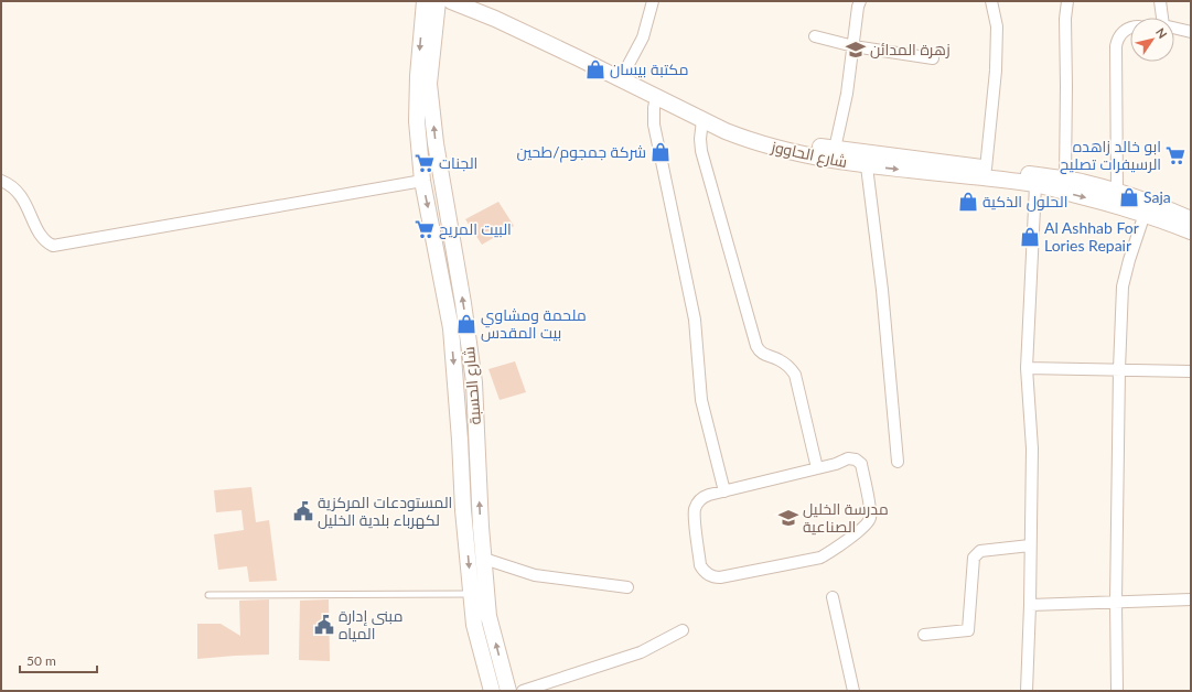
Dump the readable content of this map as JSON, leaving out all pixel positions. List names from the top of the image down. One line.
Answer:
{"streets":{"main road":["شارع الحاووز","شارع الحسبة"]},"places":{"school or university":["زهرة المدائن","مدرسة الخليل الصناعية"],"shop":["مكتبة بيسان","شركة جمجوم/طحين","Saja","الحلول الذكية","Al Ashhab For Lories Repair","ملحمة ومشاوي بيت المقدس"],"supermarket":["ابو خالد زاهده الرسيفرات تصليح","الجنات","البيت المريح"],"public building":["المستودعات المركزية لكهرباء بلدية الخليل","مبنى إدارة المياه"]},"scale_bar":"50 m","north":"top right"}
